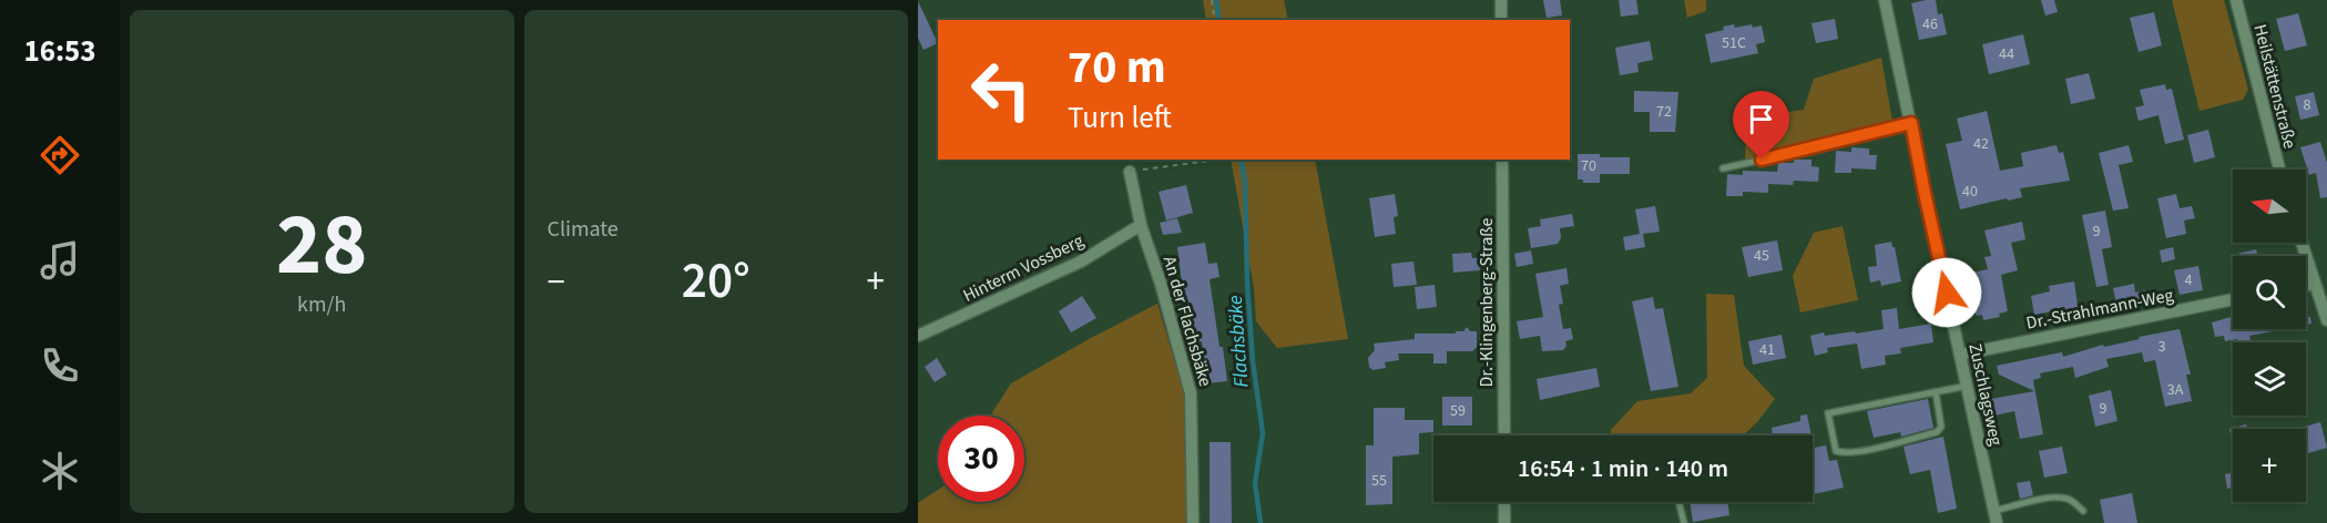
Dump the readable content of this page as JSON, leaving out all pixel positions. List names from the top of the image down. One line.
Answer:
{"streets":{"street":["Heilstättenstraße","Hinterm Vossberg","Dr.-Klingenberg-Straße","Dr.-Strahlmann-Weg","An der Flachsbäke","Zuschlagsweg"]},"crossings":[["Hinterm Vossberg","An der Flachsbäke"],["Dr.-Strahlmann-Weg","Zuschlagsweg"]],"water":["Flachsbäke"],"house_numbers":["46","51C","44","8","72","42","70","40","9","45","4","3","41","3A","9","59","55"],"north":"left","page":{"tabs":"16:53","tile":[["28","km/h"],"Climate"],"turn":["70 m","Turn left"],"map_buttons":"+","heat":["−","20°","+"],"limit":"30","trip":"16:54 · 1 min · 140 m"}}
